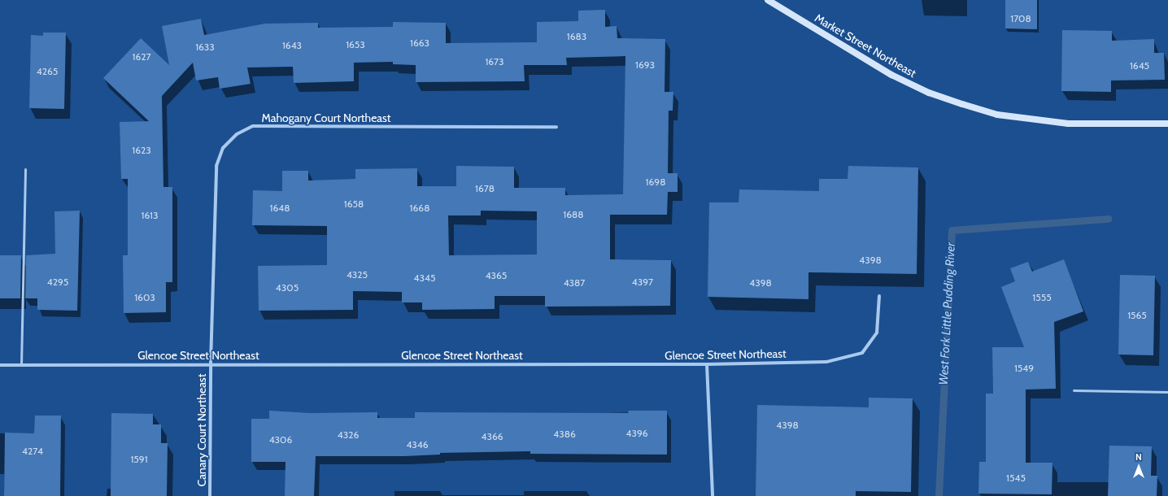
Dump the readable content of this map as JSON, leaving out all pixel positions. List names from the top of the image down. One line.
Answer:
{"streets":{"main road":["Market Street Northeast"],"street":["Mahogany Court Northeast","Glencoe Street Northeast","Canary Court Northeast"]},"crossings":[["Mahogany Court Northeast","Glencoe Street Northeast"],["Mahogany Court Northeast","Canary Court Northeast"],["Glencoe Street Northeast","Canary Court Northeast"]],"water":["West Fork Little Pudding River"],"house_numbers":["1708","1683","1663","1653","1643","1633","1627","1673","1693","1645","4265","1623","1698","1678","1658","1648","1668","1688","1613","4398","4325","4365","4345","4295","4397","4387","4398","4305","1603","1555","1565","1549","4398","4396","4386","4326","4366","4306","4346","4274","1591","1545"],"north":"top"}
